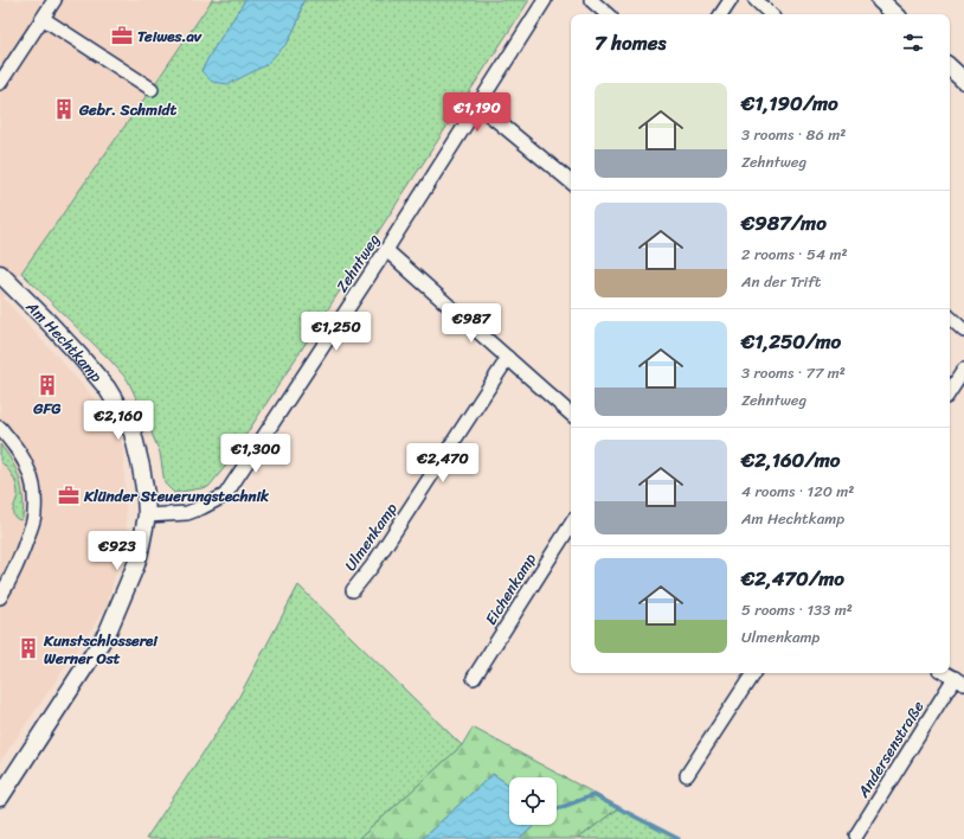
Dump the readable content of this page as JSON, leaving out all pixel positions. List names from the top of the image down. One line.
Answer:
{"streets":{"street":["Zehntweg","Am Hechtkamp","Ulmenkamp","Eichenkamp","Andersenstraße"]},"crossings":[["Zehntweg","Am Hechtkamp"]],"places":{"office":["Teiwes.av","Klünder Steuerungstechnik"],"building":["Gebr. Schmidt","GFG","Kunstschlosserei Werner Ost"]},"page":{"heading":"7 homes","list":[{"name":"€1,190/mo","note":"3 rooms · 86 m² · Zehntweg"},{"name":"€987/mo","note":"2 rooms · 54 m² · An der Trift"},{"name":"€1,250/mo","note":"3 rooms · 77 m² · Zehntweg"},{"name":"€2,160/mo","note":"4 rooms · 120 m² · Am Hechtkamp"},{"name":"€2,470/mo","note":"5 rooms · 133 m² · Ulmenkamp"}],"price":["€1,190","€987","€1,250","€2,160","€1,300","€2,470","€923"]}}
